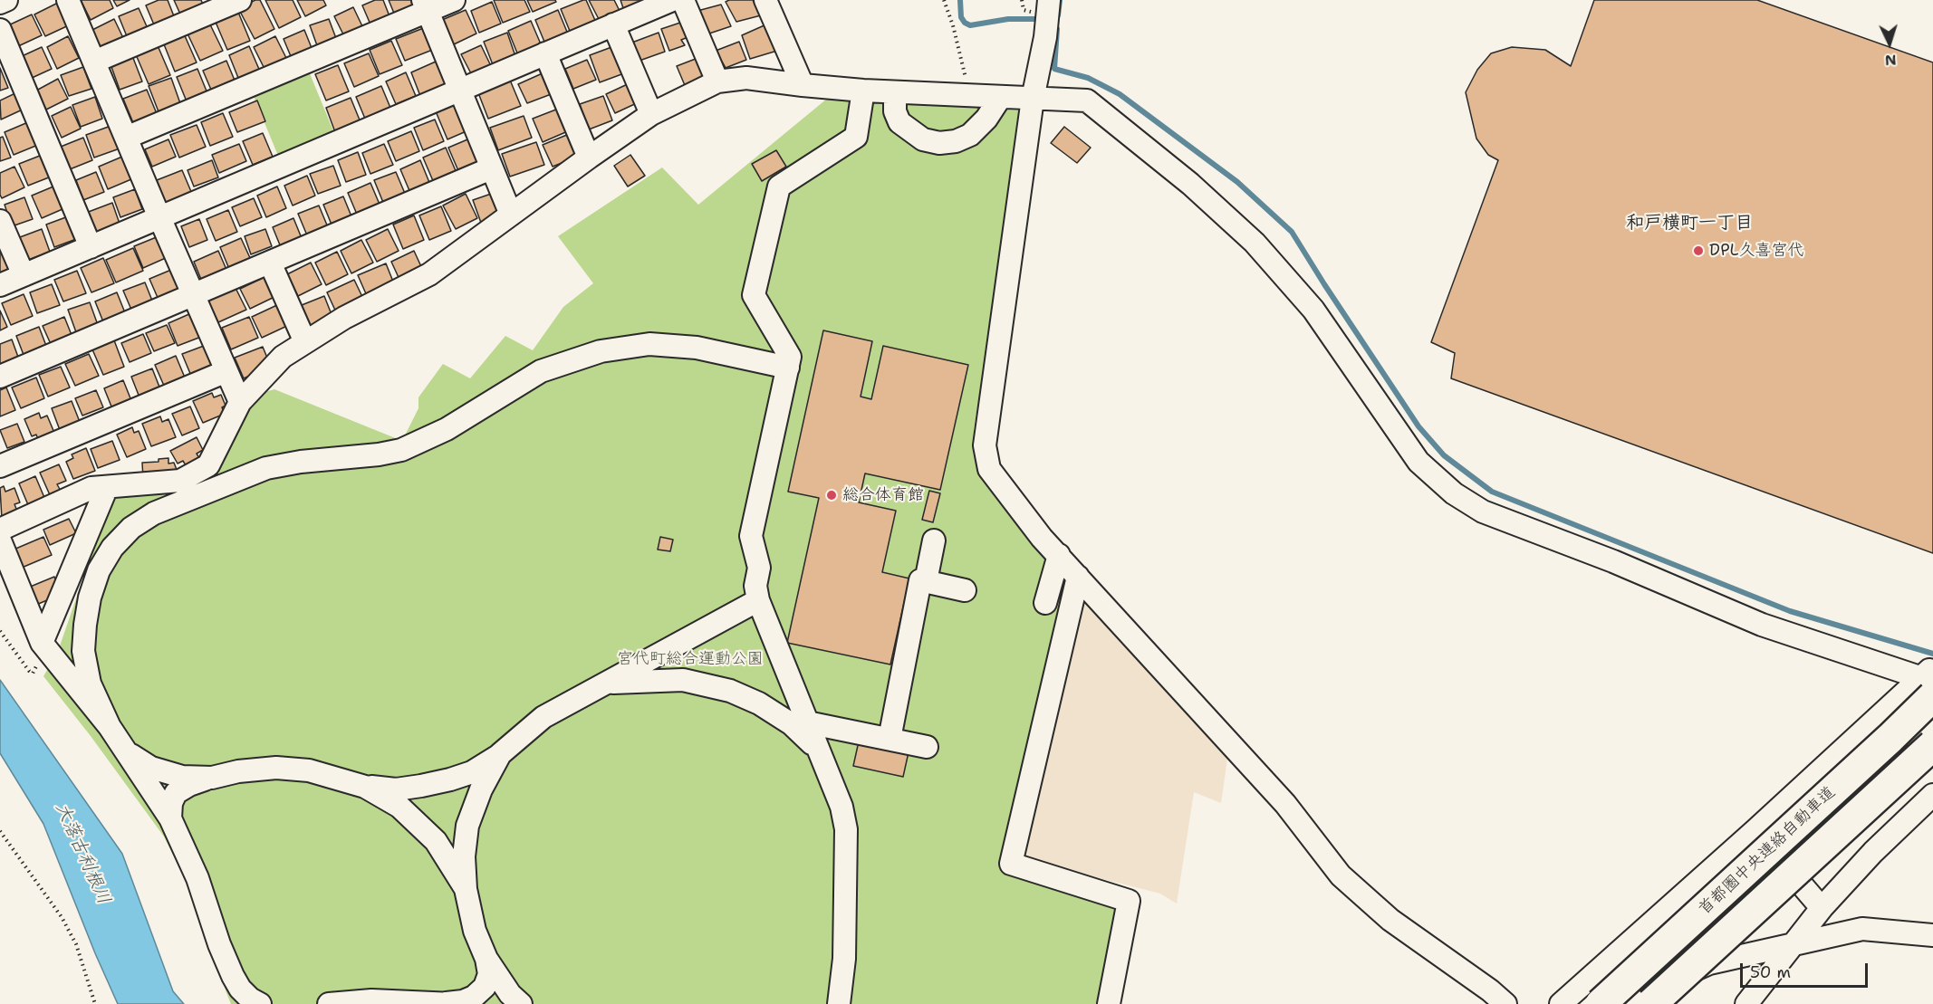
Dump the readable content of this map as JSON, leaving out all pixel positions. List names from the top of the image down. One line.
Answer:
{"streets":{"highway":["首都圏中央連絡自動車道"]},"districts":["和戸横町一丁目"],"water":["大落古利根川"],"parks":["宮代町総合運動公園"],"places":["DPL久喜宮代","総合体育館"],"scale_bar":"50 m","north":"bottom"}
